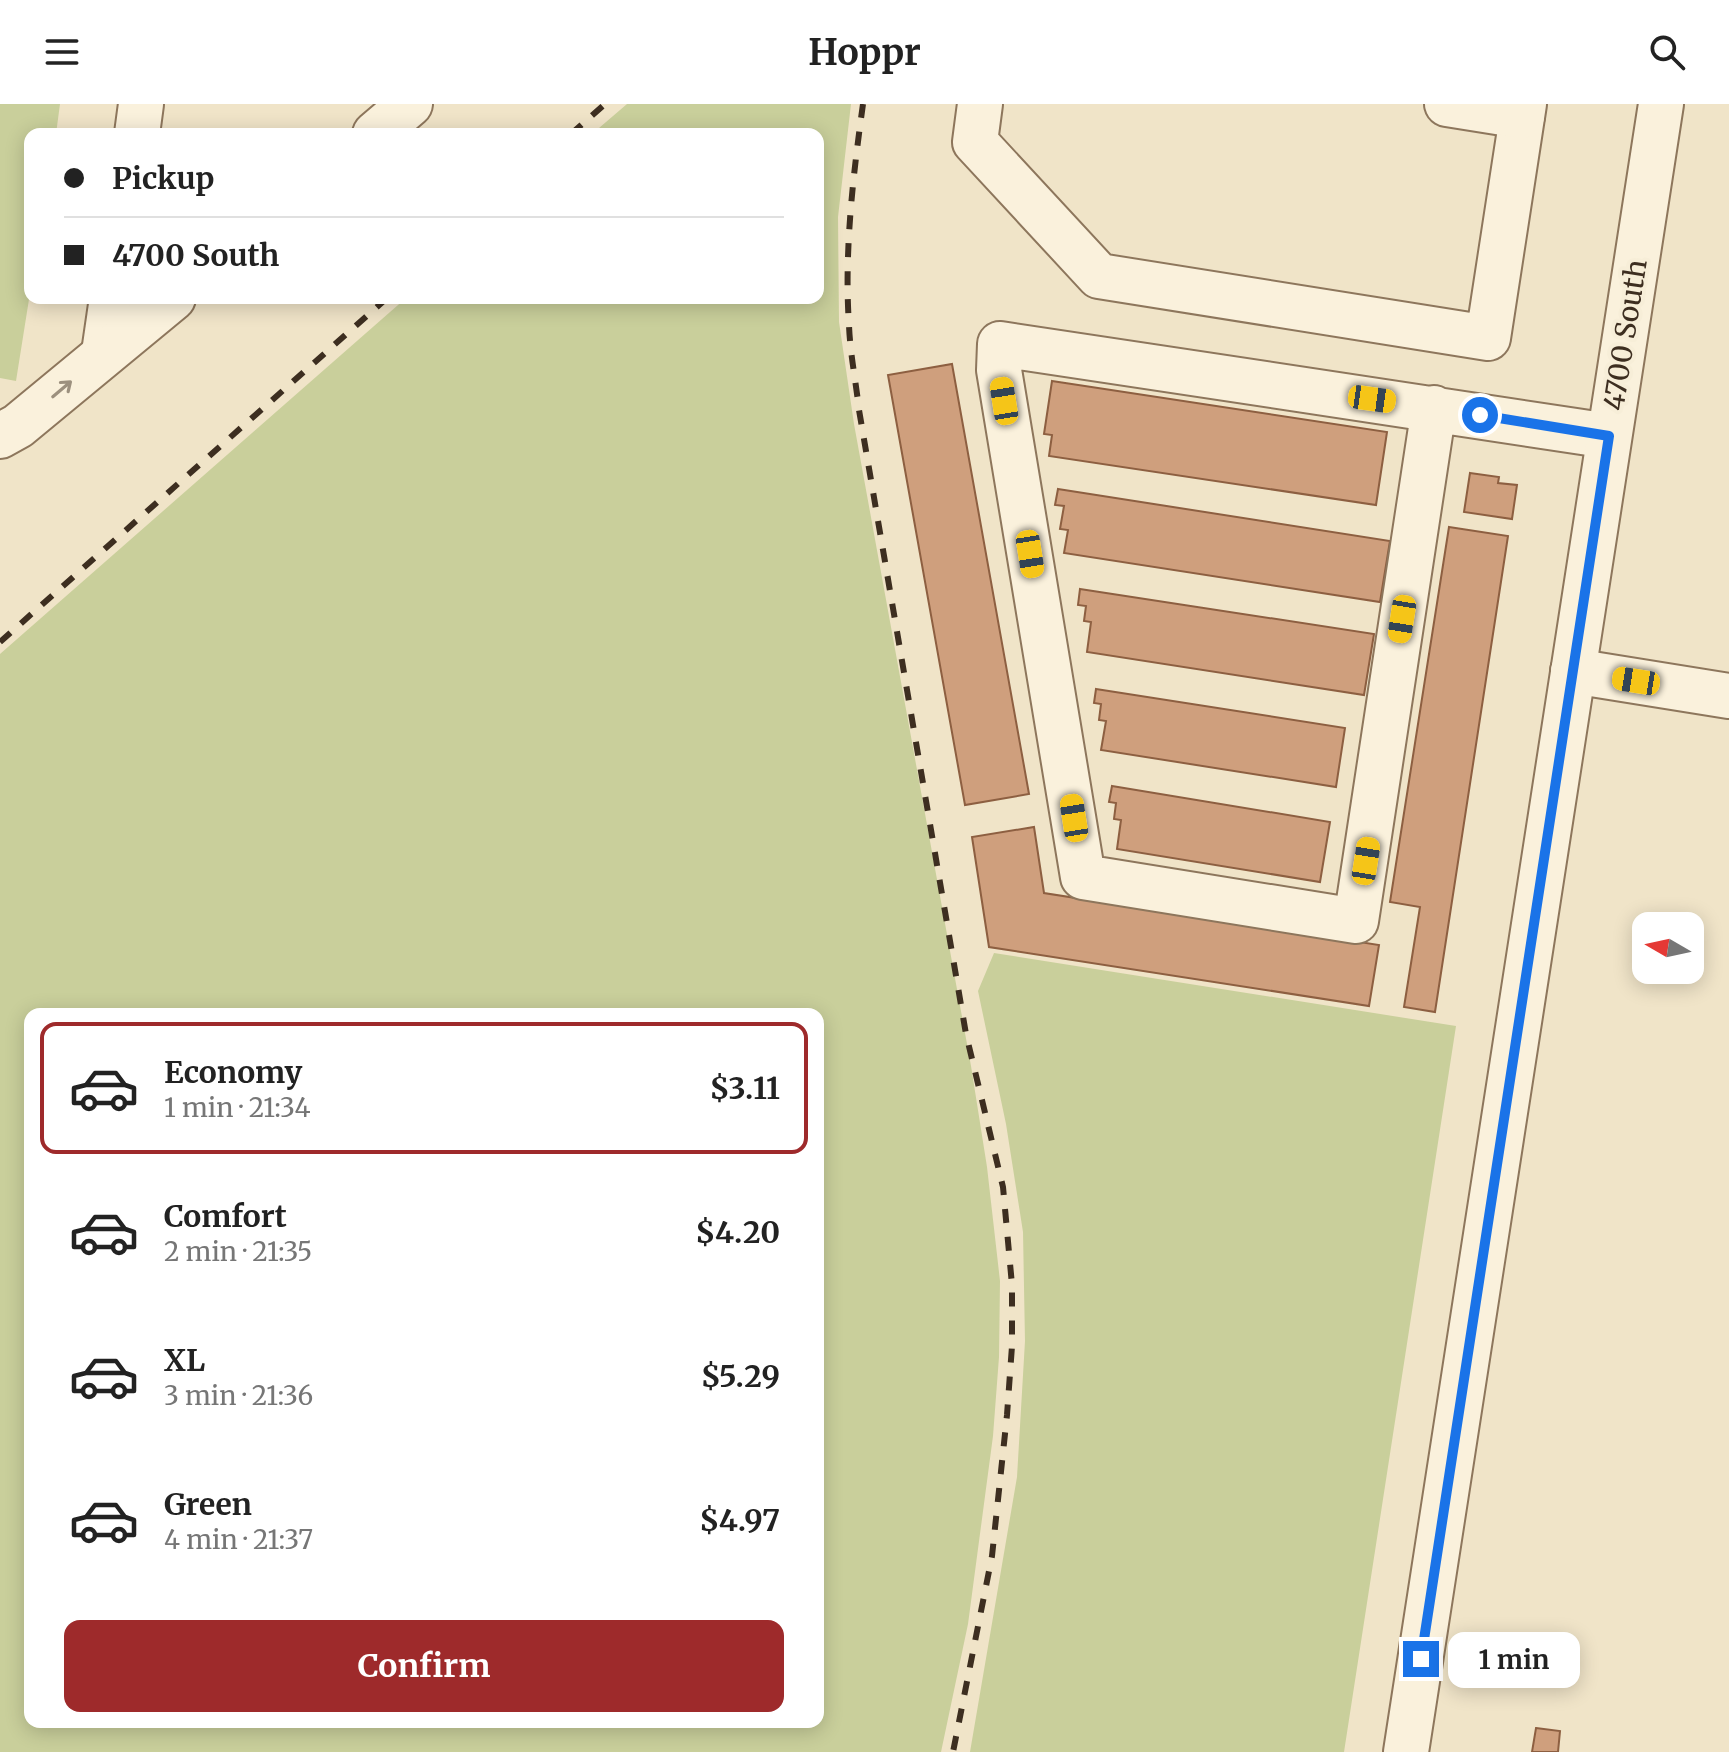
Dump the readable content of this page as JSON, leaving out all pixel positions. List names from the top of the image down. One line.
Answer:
{"streets":{"street":["4700 South"]},"north":"left","page":{"header":"Hoppr","banner":["Pickup","4700 South"],"list":[{"name":"Economy","note":"1 min · 21:34","value":"$3.11"},{"name":"Comfort","note":"2 min · 21:35","value":"$4.20"},{"name":"XL","note":"3 min · 21:36","value":"$5.29"},{"name":"Green","note":"4 min · 21:37","value":"$4.97"}],"buttons":"Confirm","bubble":"1 min"}}
